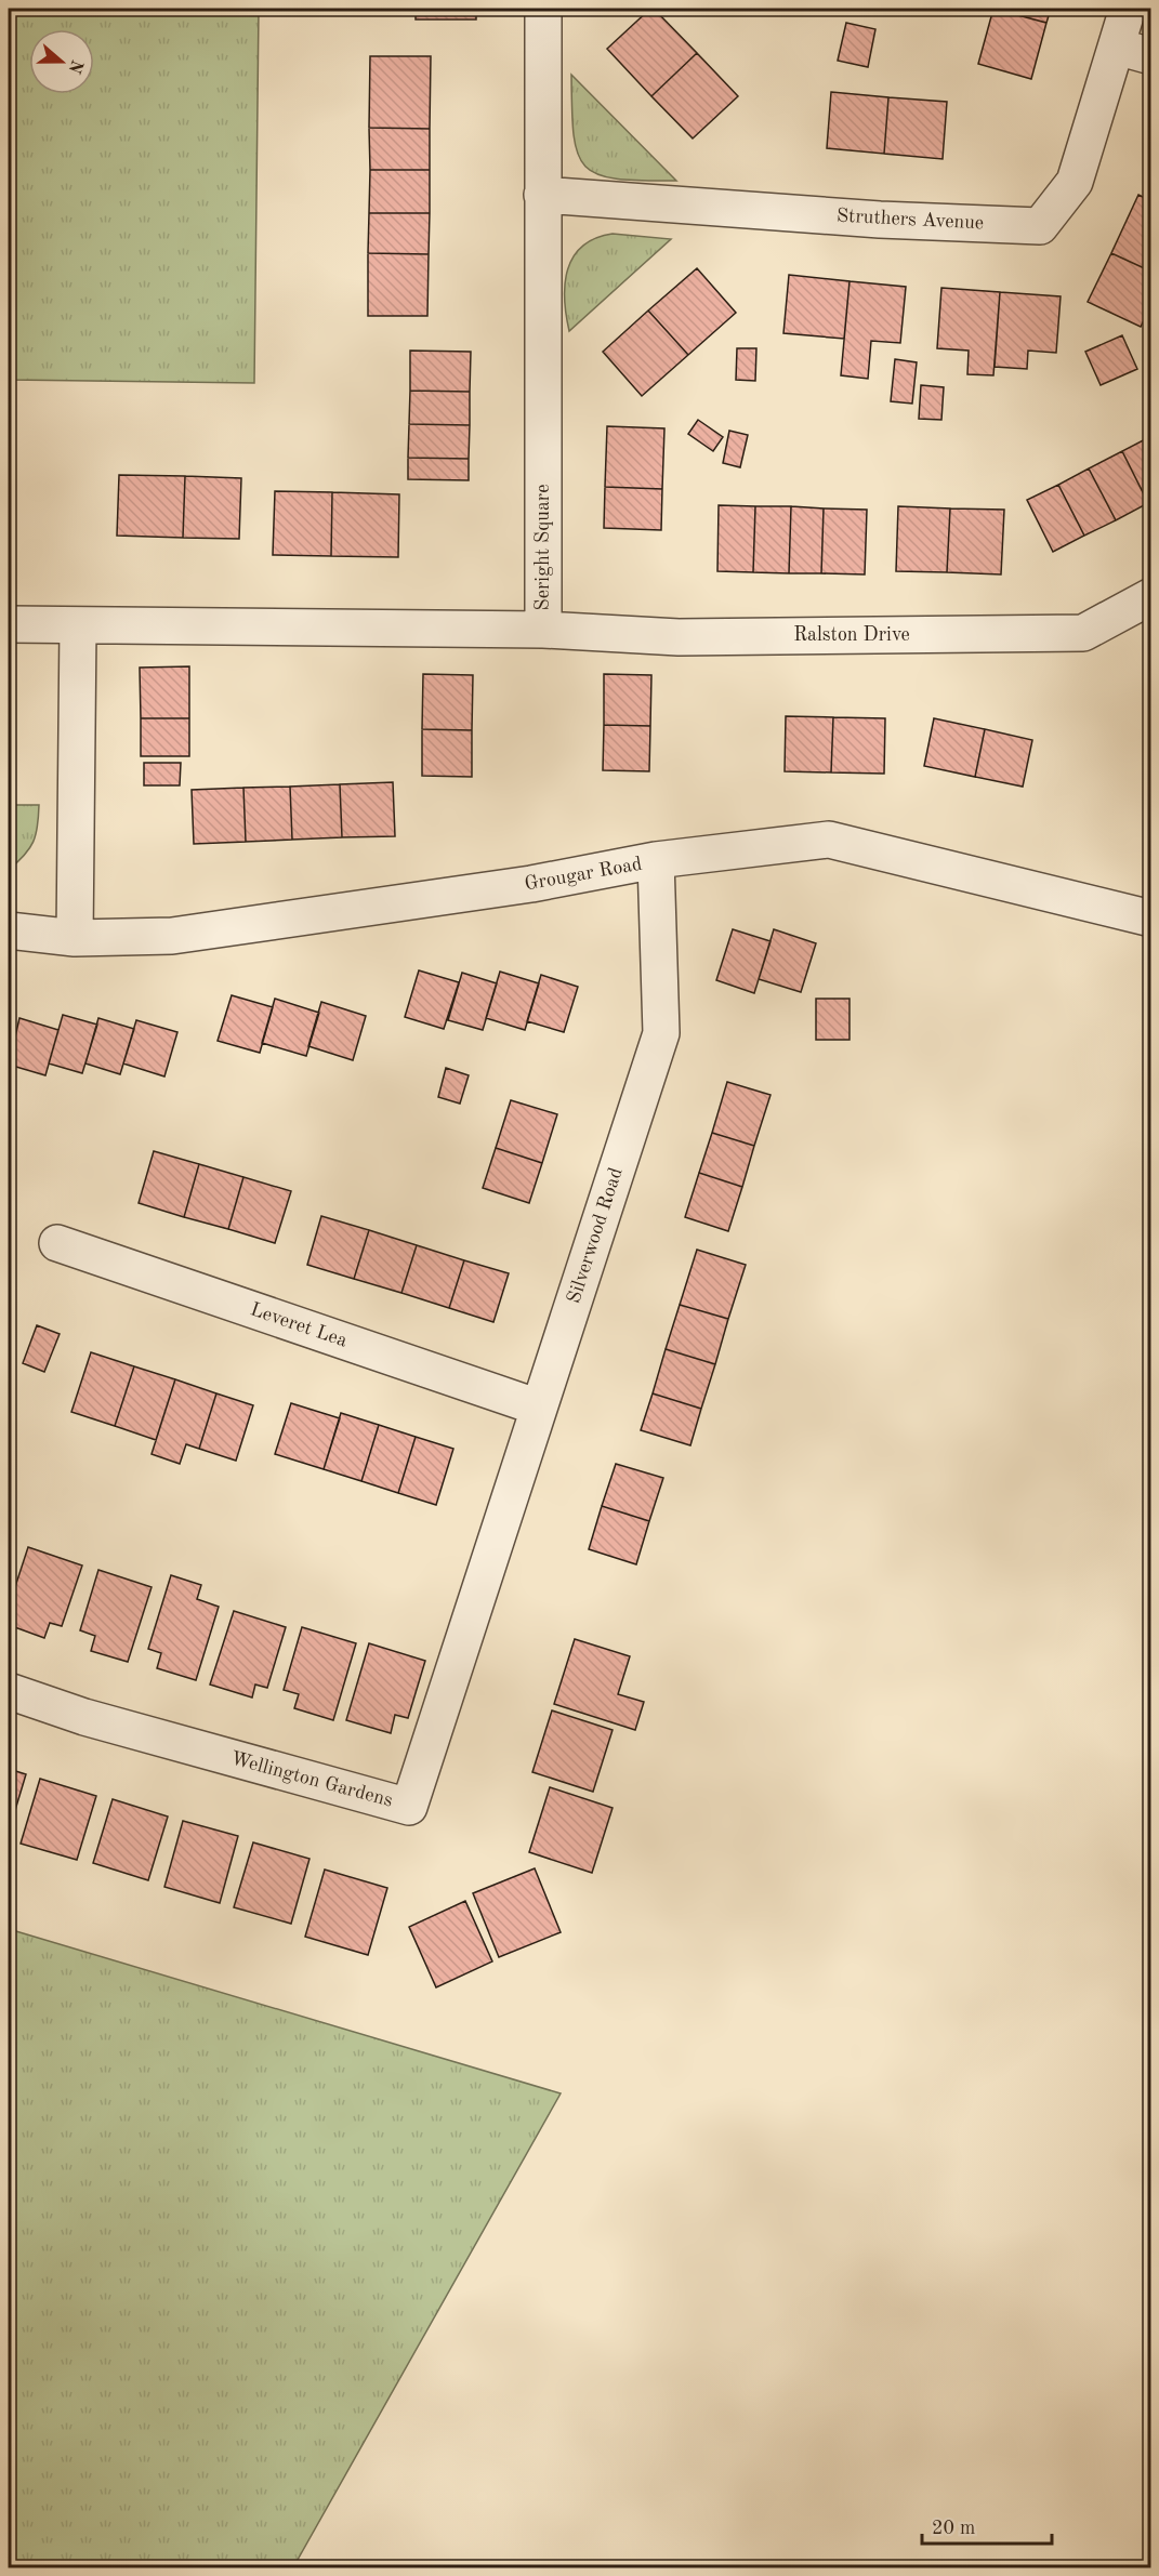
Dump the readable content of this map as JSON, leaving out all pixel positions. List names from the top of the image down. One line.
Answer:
{"streets":{"street":["Struthers Avenue","Seright Square","Ralston Drive","Grougar Road","Silverwood Road","Leveret Lea","Wellington Gardens"]},"crossings":[["Struthers Avenue","Seright Square"],["Seright Square","Ralston Drive"],["Grougar Road","Silverwood Road"],["Silverwood Road","Leveret Lea"],["Silverwood Road","Wellington Gardens"]],"scale_bar":"20 m","north":"right"}
